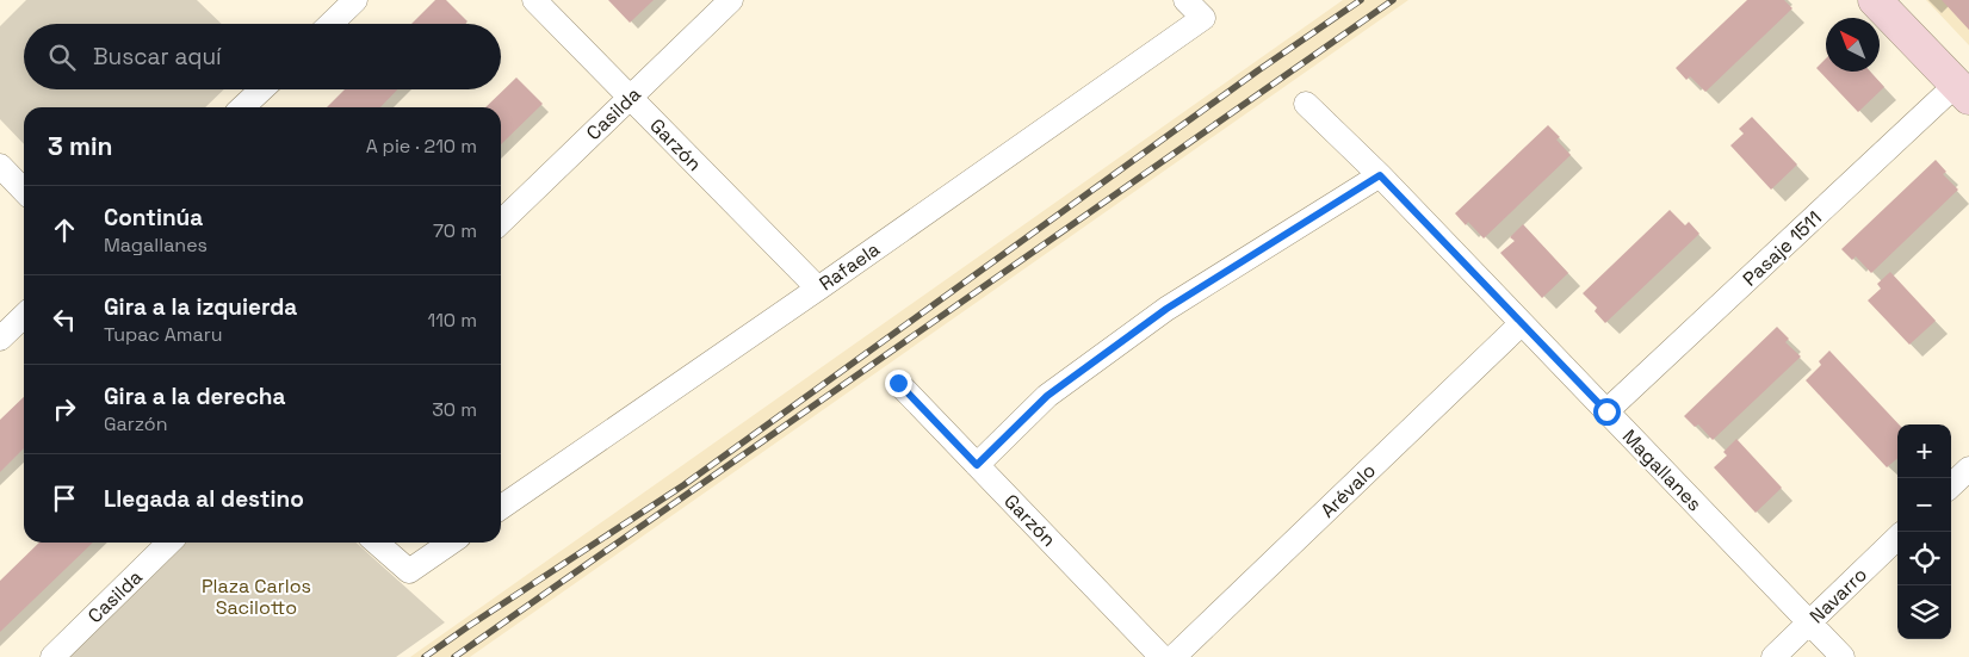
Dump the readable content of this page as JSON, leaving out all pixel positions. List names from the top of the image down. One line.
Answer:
{"streets":{"street":["Casilda","Garzón","Pasaje 1511","Rafaela","Magallanes","Arévalo","Navarro"]},"crossings":[["Casilda","Garzón"],["Garzón","Rafaela"],["Pasaje 1511","Magallanes"],["Magallanes","Arévalo"],["Magallanes","Navarro"]],"parks":["Plaza Carlos Sacilotto"],"north":"top left","page":{"search":"Buscar aquí","heading":["3 min","A pie · 210 m"],"list":[["Continúa","Magallanes","70 m"],["Gira a la izquierda","Tupac Amaru","110 m"],["Gira a la derecha","Garzón","30 m"],"Llegada al destino"],"map_buttons":["+","−"]}}
